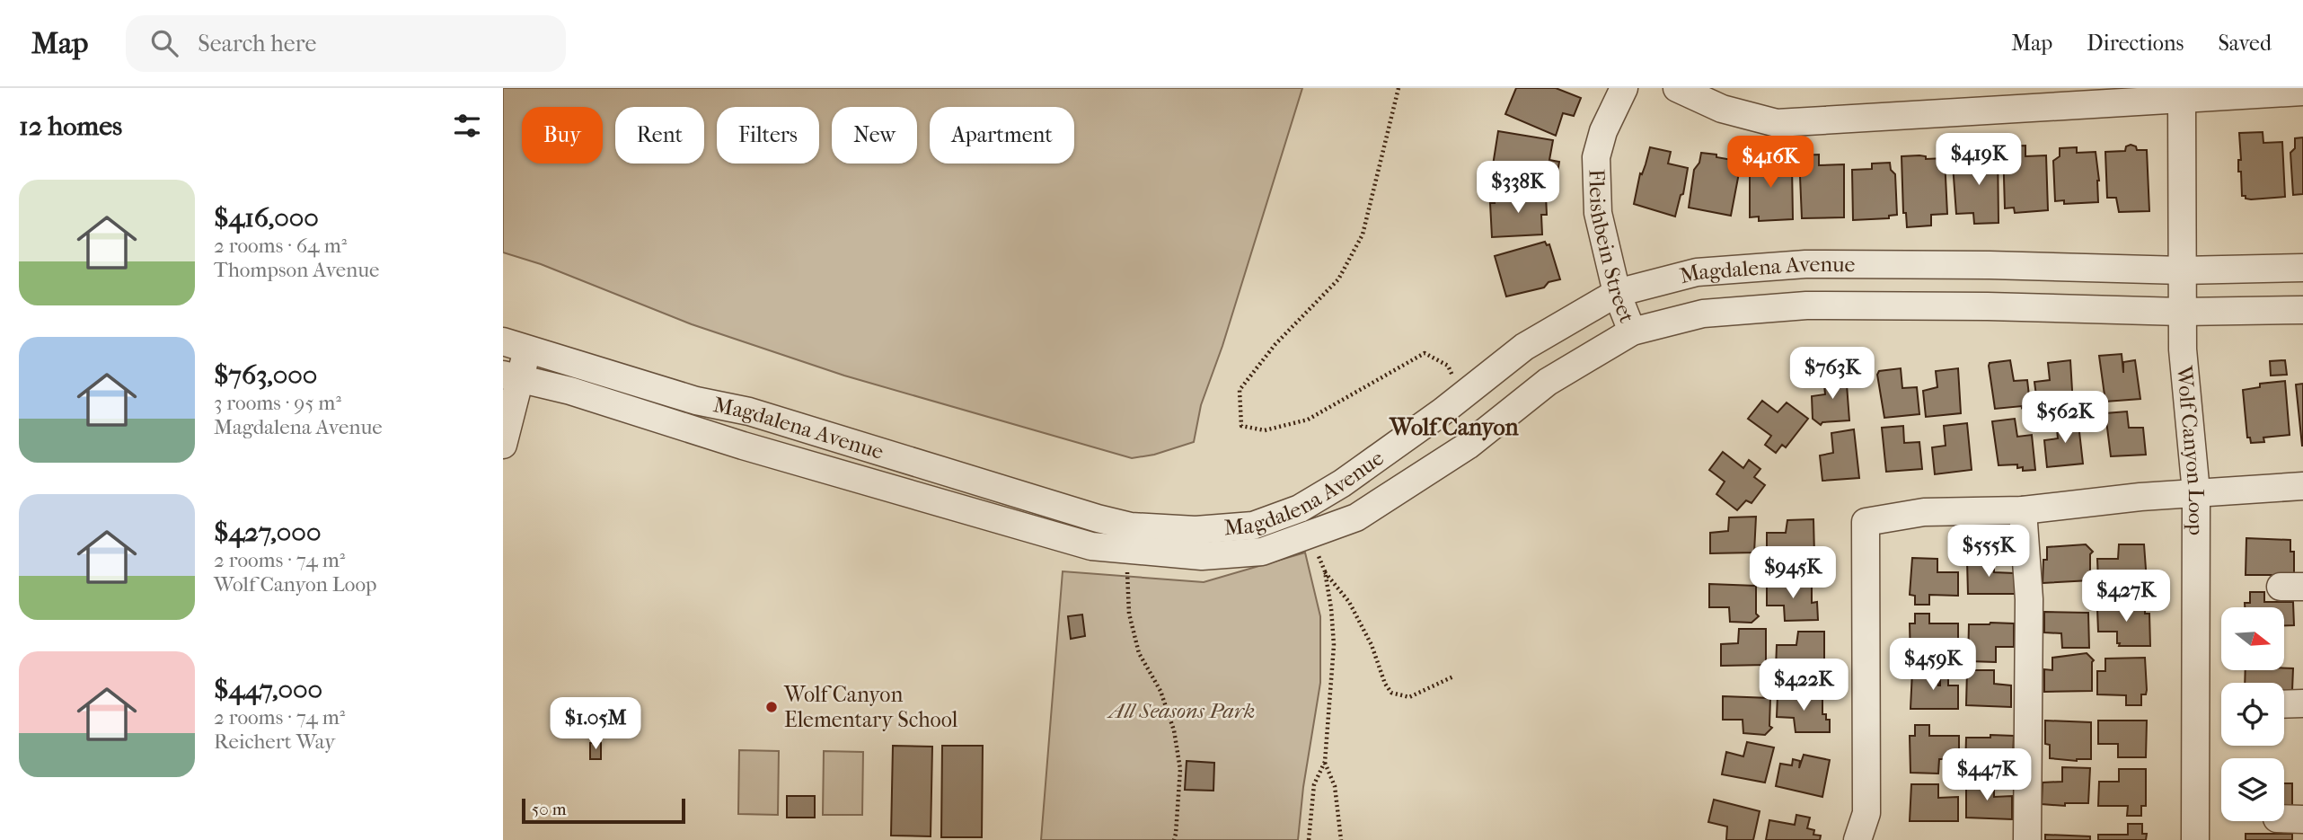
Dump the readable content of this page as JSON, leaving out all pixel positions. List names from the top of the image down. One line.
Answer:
{"streets":{"street":["Fleishbein Street","Magdalena Avenue","Wolf Canyon Loop"]},"crossings":[["Fleishbein Street","Magdalena Avenue"],["Magdalena Avenue","Wolf Canyon Loop"]],"districts":["Wolf Canyon"],"parks":["All Seasons Park"],"places":["Wolf Canyon Elementary School"],"scale_bar":"50 m","north":"right","page":{"header":"Map","search":"Search here","nav":["Map","Directions","Saved"],"heading":"12 homes","chip":["Buy","Rent","Filters","New","Apartment"],"price":["$419K","$416K","$338K","$763K","$562K","$555K","$945K","$427K","$459K","$422K","$1.05M","$447K"],"list":[{"name":"$416,000","note":"2 rooms · 64 m² · Thompson Avenue"},{"name":"$763,000","note":"3 rooms · 95 m² · Magdalena Avenue"},{"name":"$427,000","note":"2 rooms · 74 m² · Wolf Canyon Loop"},{"name":"$447,000","note":"2 rooms · 74 m² · Reichert Way"}],"scale":"50 m"}}
